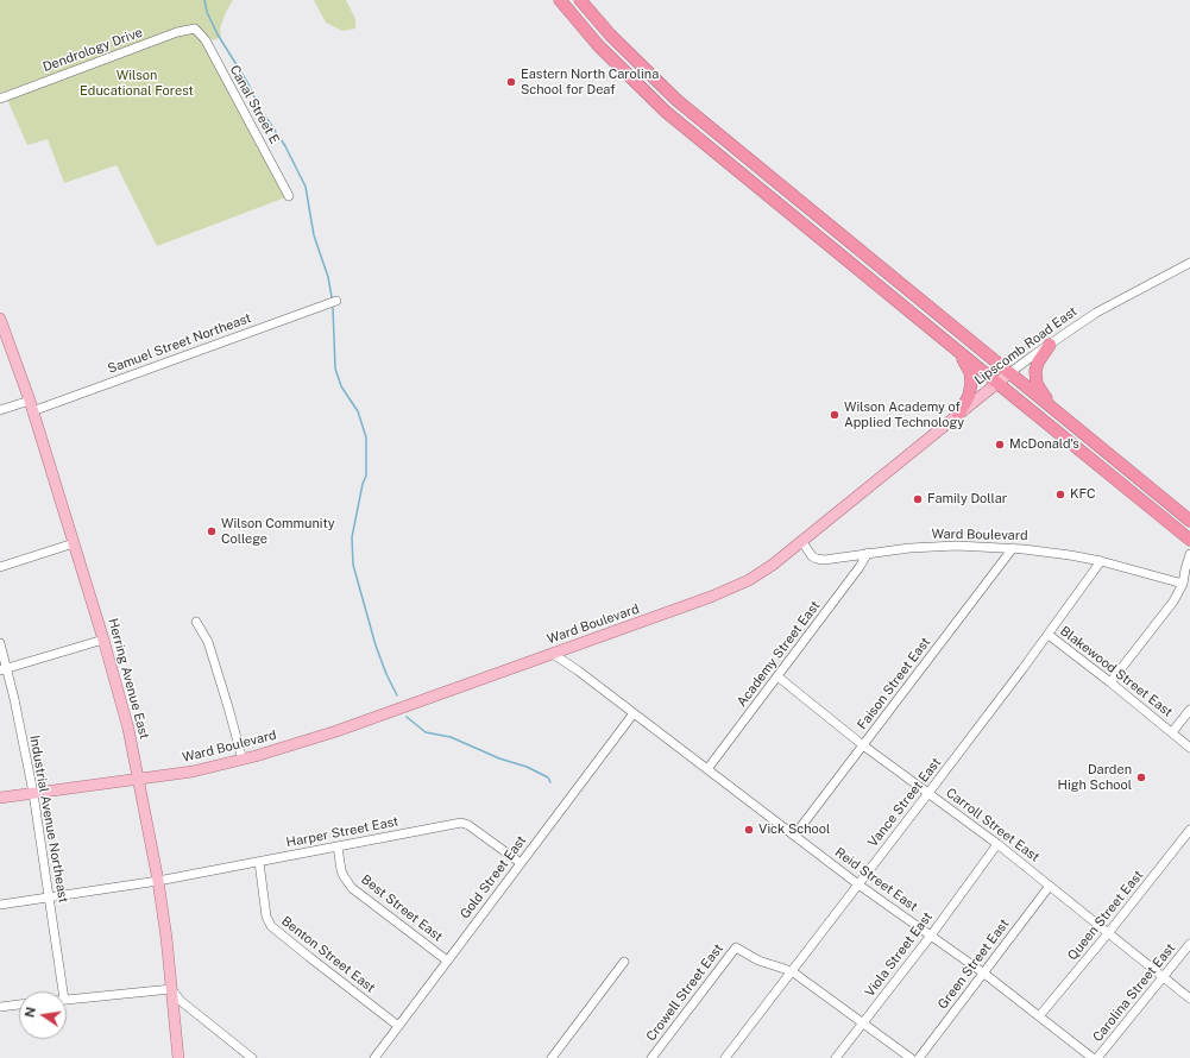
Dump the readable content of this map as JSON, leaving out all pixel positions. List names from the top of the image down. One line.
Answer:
{"streets":{"main road":["Lipscomb Road East","Ward Boulevard","Herring Avenue East"],"street":["Dendrology Drive","Canal Street E","Samuel Street Northeast","Academy Street East","Blakewood Street East","Faison Street East","Vance Street East","Industrial Avenue Northeast","Carroll Street East","Harper Street East","Gold Street East","Reid Street East","Best Street East","Queen Street East","Benton Street East","Viola Street East","Green Street East","Crowell Street East","Carolina Street East"]},"crossings":[["Dendrology Drive","Canal Street E"],["Samuel Street Northeast","Herring Avenue East"],["Lipscomb Road East","Ward Boulevard"],["Ward Boulevard","Academy Street East"],["Ward Boulevard","Herring Avenue East"],["Ward Boulevard","Faison Street East"],["Ward Boulevard","Vance Street East"],["Ward Boulevard","Industrial Avenue Northeast"],["Ward Boulevard","Reid Street East"],["Academy Street East","Carroll Street East"],["Academy Street East","Reid Street East"],["Blakewood Street East","Vance Street East"],["Herring Avenue East","Harper Street East"],["Faison Street East","Carroll Street East"],["Faison Street East","Reid Street East"],["Vance Street East","Carroll Street East"],["Vance Street East","Reid Street East"],["Vance Street East","Crowell Street East"],["Industrial Avenue Northeast","Harper Street East"],["Carroll Street East","Queen Street East"],["Carroll Street East","Viola Street East"],["Carroll Street East","Green Street East"],["Carroll Street East","Carolina Street East"],["Harper Street East","Gold Street East"],["Harper Street East","Best Street East"],["Harper Street East","Benton Street East"],["Gold Street East","Reid Street East"],["Gold Street East","Best Street East"],["Gold Street East","Benton Street East"],["Reid Street East","Queen Street East"],["Reid Street East","Viola Street East"],["Reid Street East","Green Street East"]],"parks":["Wilson Educational Forest"],"places":["Eastern North Carolina School for Deaf","Wilson Academy of Applied Technology","McDonald's","KFC","Family Dollar","Wilson Community College","Darden High School","Vick School"],"north":"left"}
